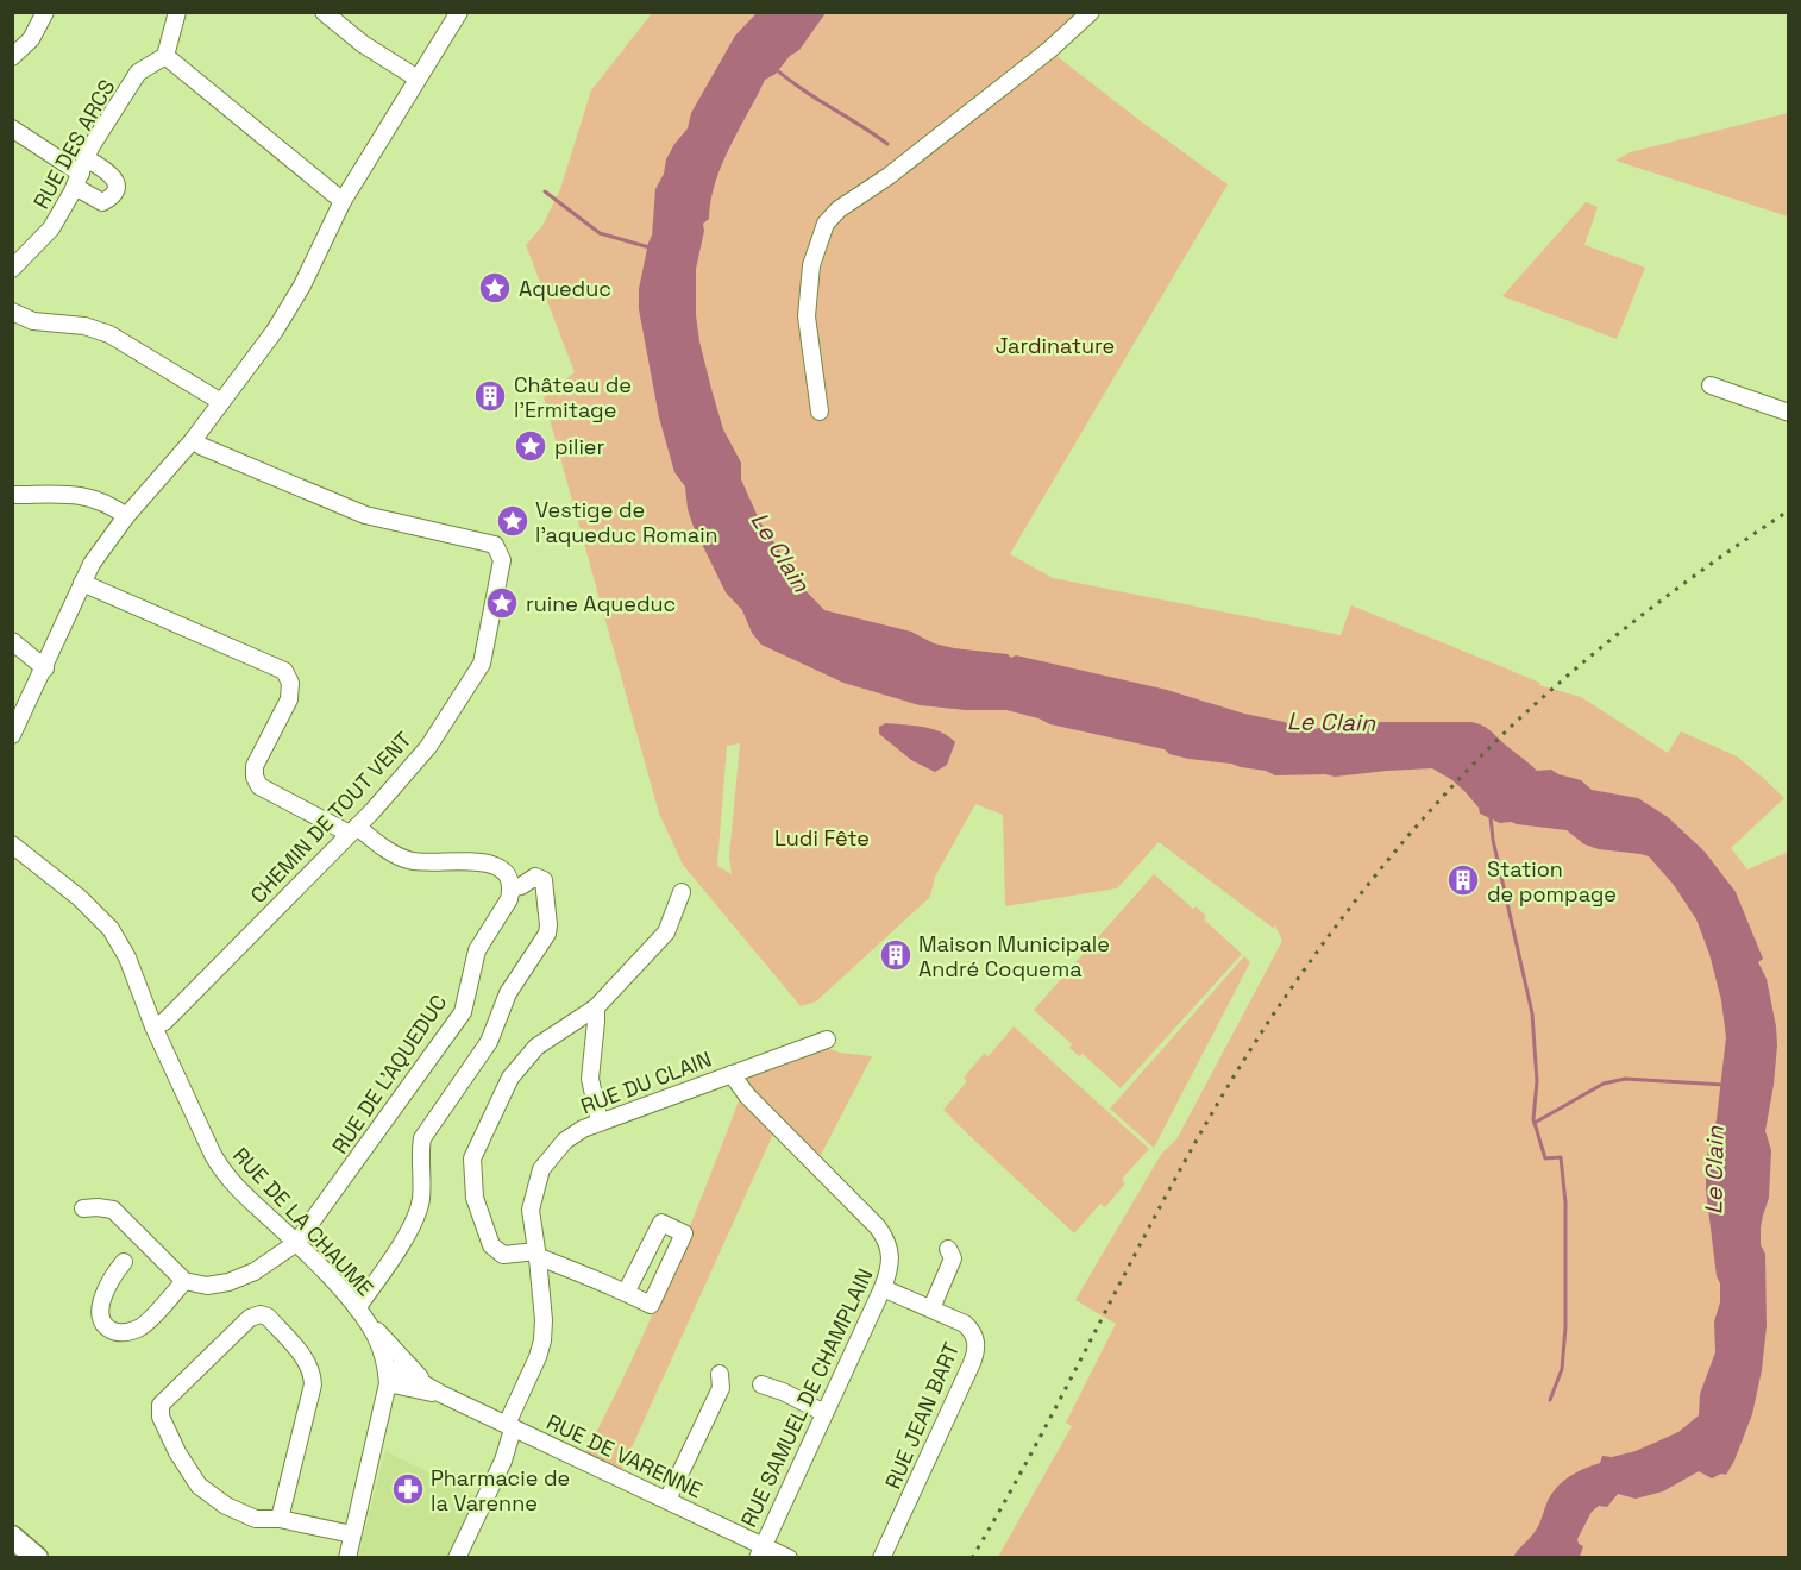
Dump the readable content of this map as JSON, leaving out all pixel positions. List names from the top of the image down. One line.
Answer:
{"streets":{"street":["RUE DES ARCS","CHEMIN DE TOUT VENT","RUE DE L'AQUEDUC","RUE DU CLAIN","RUE DE LA CHAUME","RUE SAMUEL DE CHAMPLAIN","RUE JEAN BART","RUE DE VARENNE"]},"crossings":[["CHEMIN DE TOUT VENT","RUE DE LA CHAUME"],["RUE DE L'AQUEDUC","RUE DE LA CHAUME"],["RUE DU CLAIN","RUE SAMUEL DE CHAMPLAIN"],["RUE DU CLAIN","RUE DE VARENNE"],["RUE DE LA CHAUME","RUE DE VARENNE"],["RUE SAMUEL DE CHAMPLAIN","RUE JEAN BART"],["RUE SAMUEL DE CHAMPLAIN","RUE DE VARENNE"]],"water":["Le Clain"],"parks":["Jardinature","Ludi Fête"],"places":{"place":["Aqueduc","pilier","Vestige de l'aqueduc Romain","ruine Aqueduc"],"building":["Château de l'Ermitage","Station de pompage","Maison Municipale André Coquema"],"pharmacy":["Pharmacie de la Varenne"]}}
